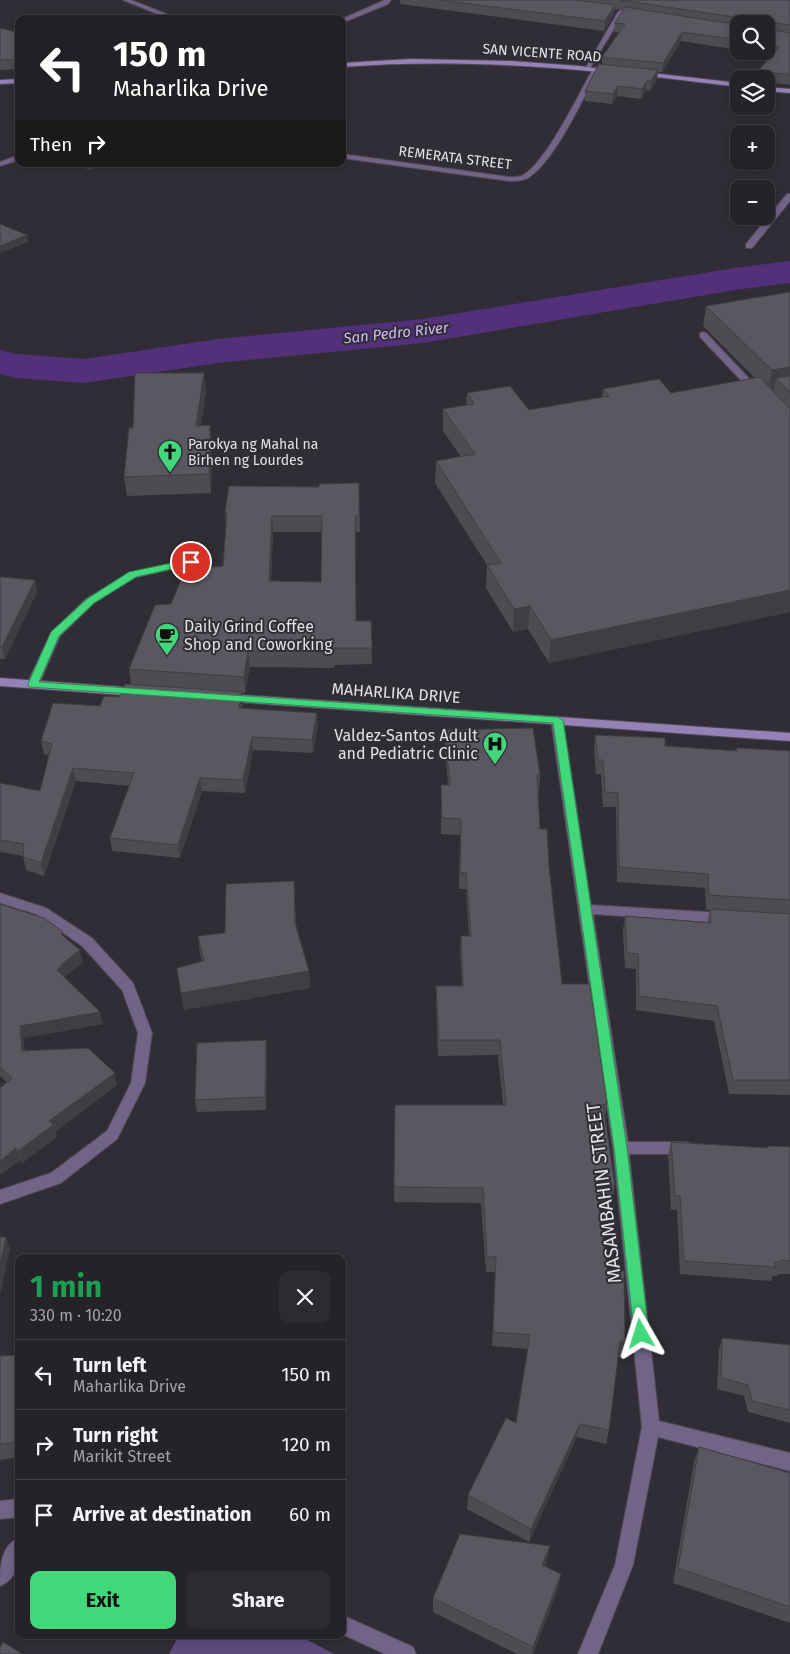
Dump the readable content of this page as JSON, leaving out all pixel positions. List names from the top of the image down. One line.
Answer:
{"streets":{"main road":["SAN VICENTE ROAD","MAHARLIKA DRIVE"],"street":["REMERATA STREET","MASAMBAHIN STREET"]},"crossings":[["SAN VICENTE ROAD","REMERATA STREET"],["MAHARLIKA DRIVE","MASAMBAHIN STREET"]],"water":["San Pedro River"],"places":{"church":["Parokya ng Mahal na Birhen ng Lourdes"],"cafe":["Daily Grind Coffee Shop and Coworking"],"hospital":["Valdez-Santos Adult and Pediatric Clinic"]},"page":{"map_buttons":["+","−"],"turn":["150 m","Maharlika Drive"],"then":"Then","heading":["1 min","330 m · 10:20"],"list":[{"name":"Turn left","note":"Maharlika Drive","value":"150 m"},{"name":"Turn right","note":"Marikit Street","value":"120 m"},{"name":"Arrive at destination","value":"60 m"}],"buttons":["Exit","Share"]}}
